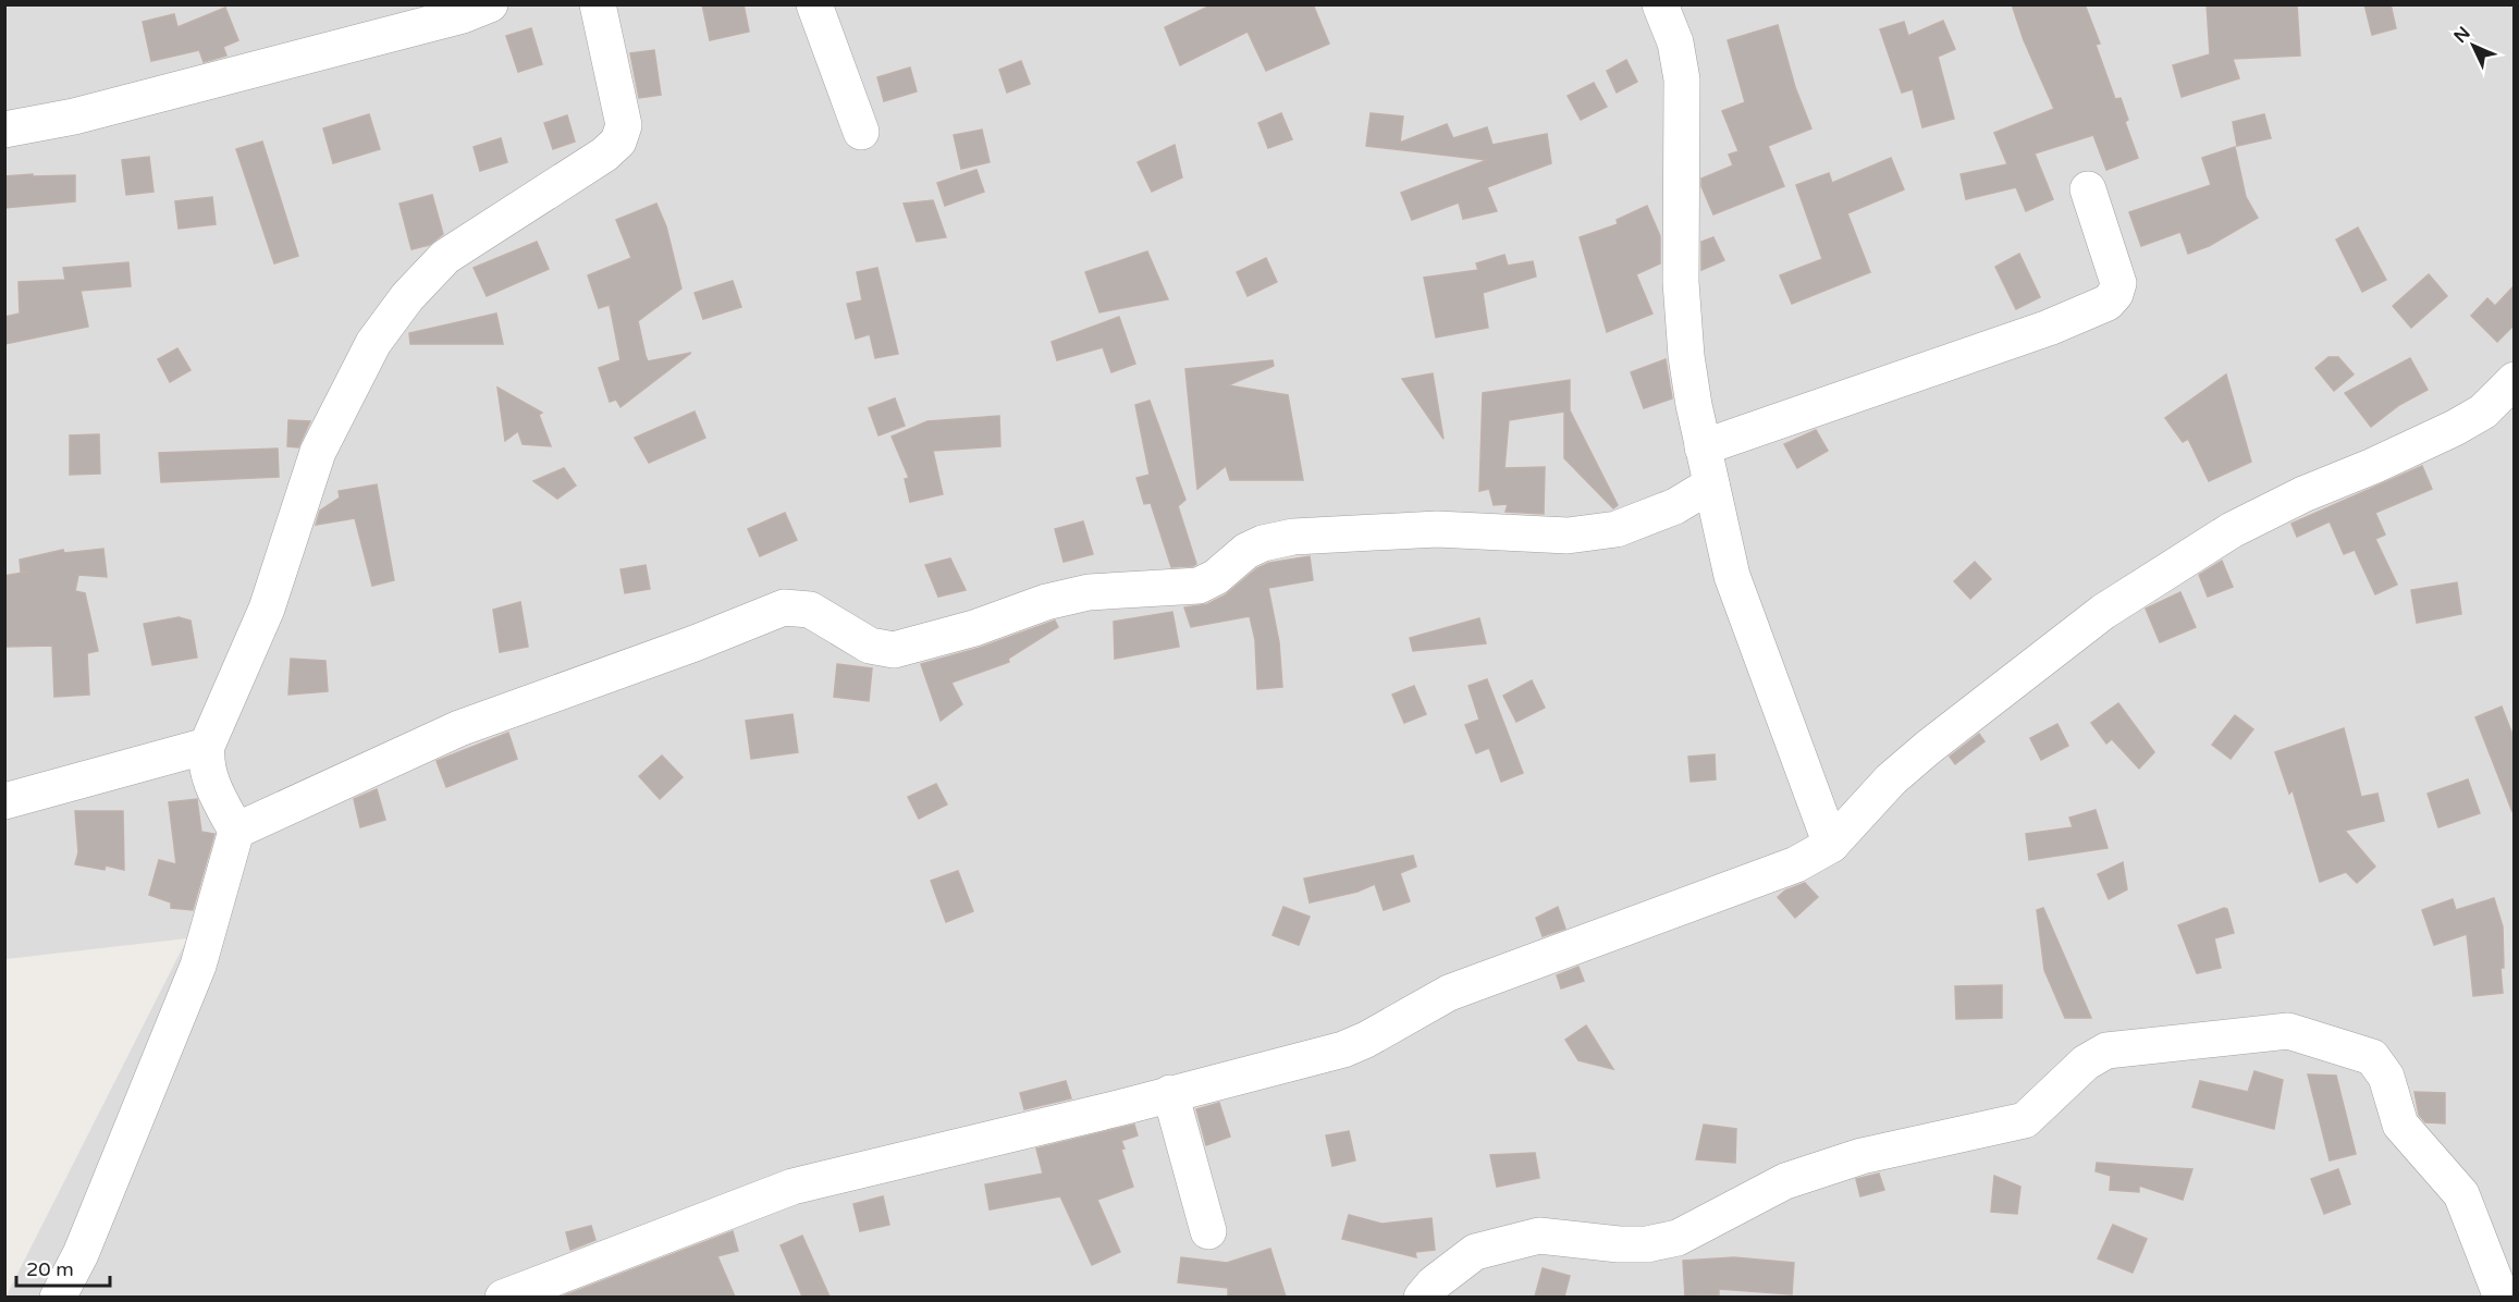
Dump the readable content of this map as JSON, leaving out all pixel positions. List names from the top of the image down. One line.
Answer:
{"scale_bar":"20 m","north":"top left"}
